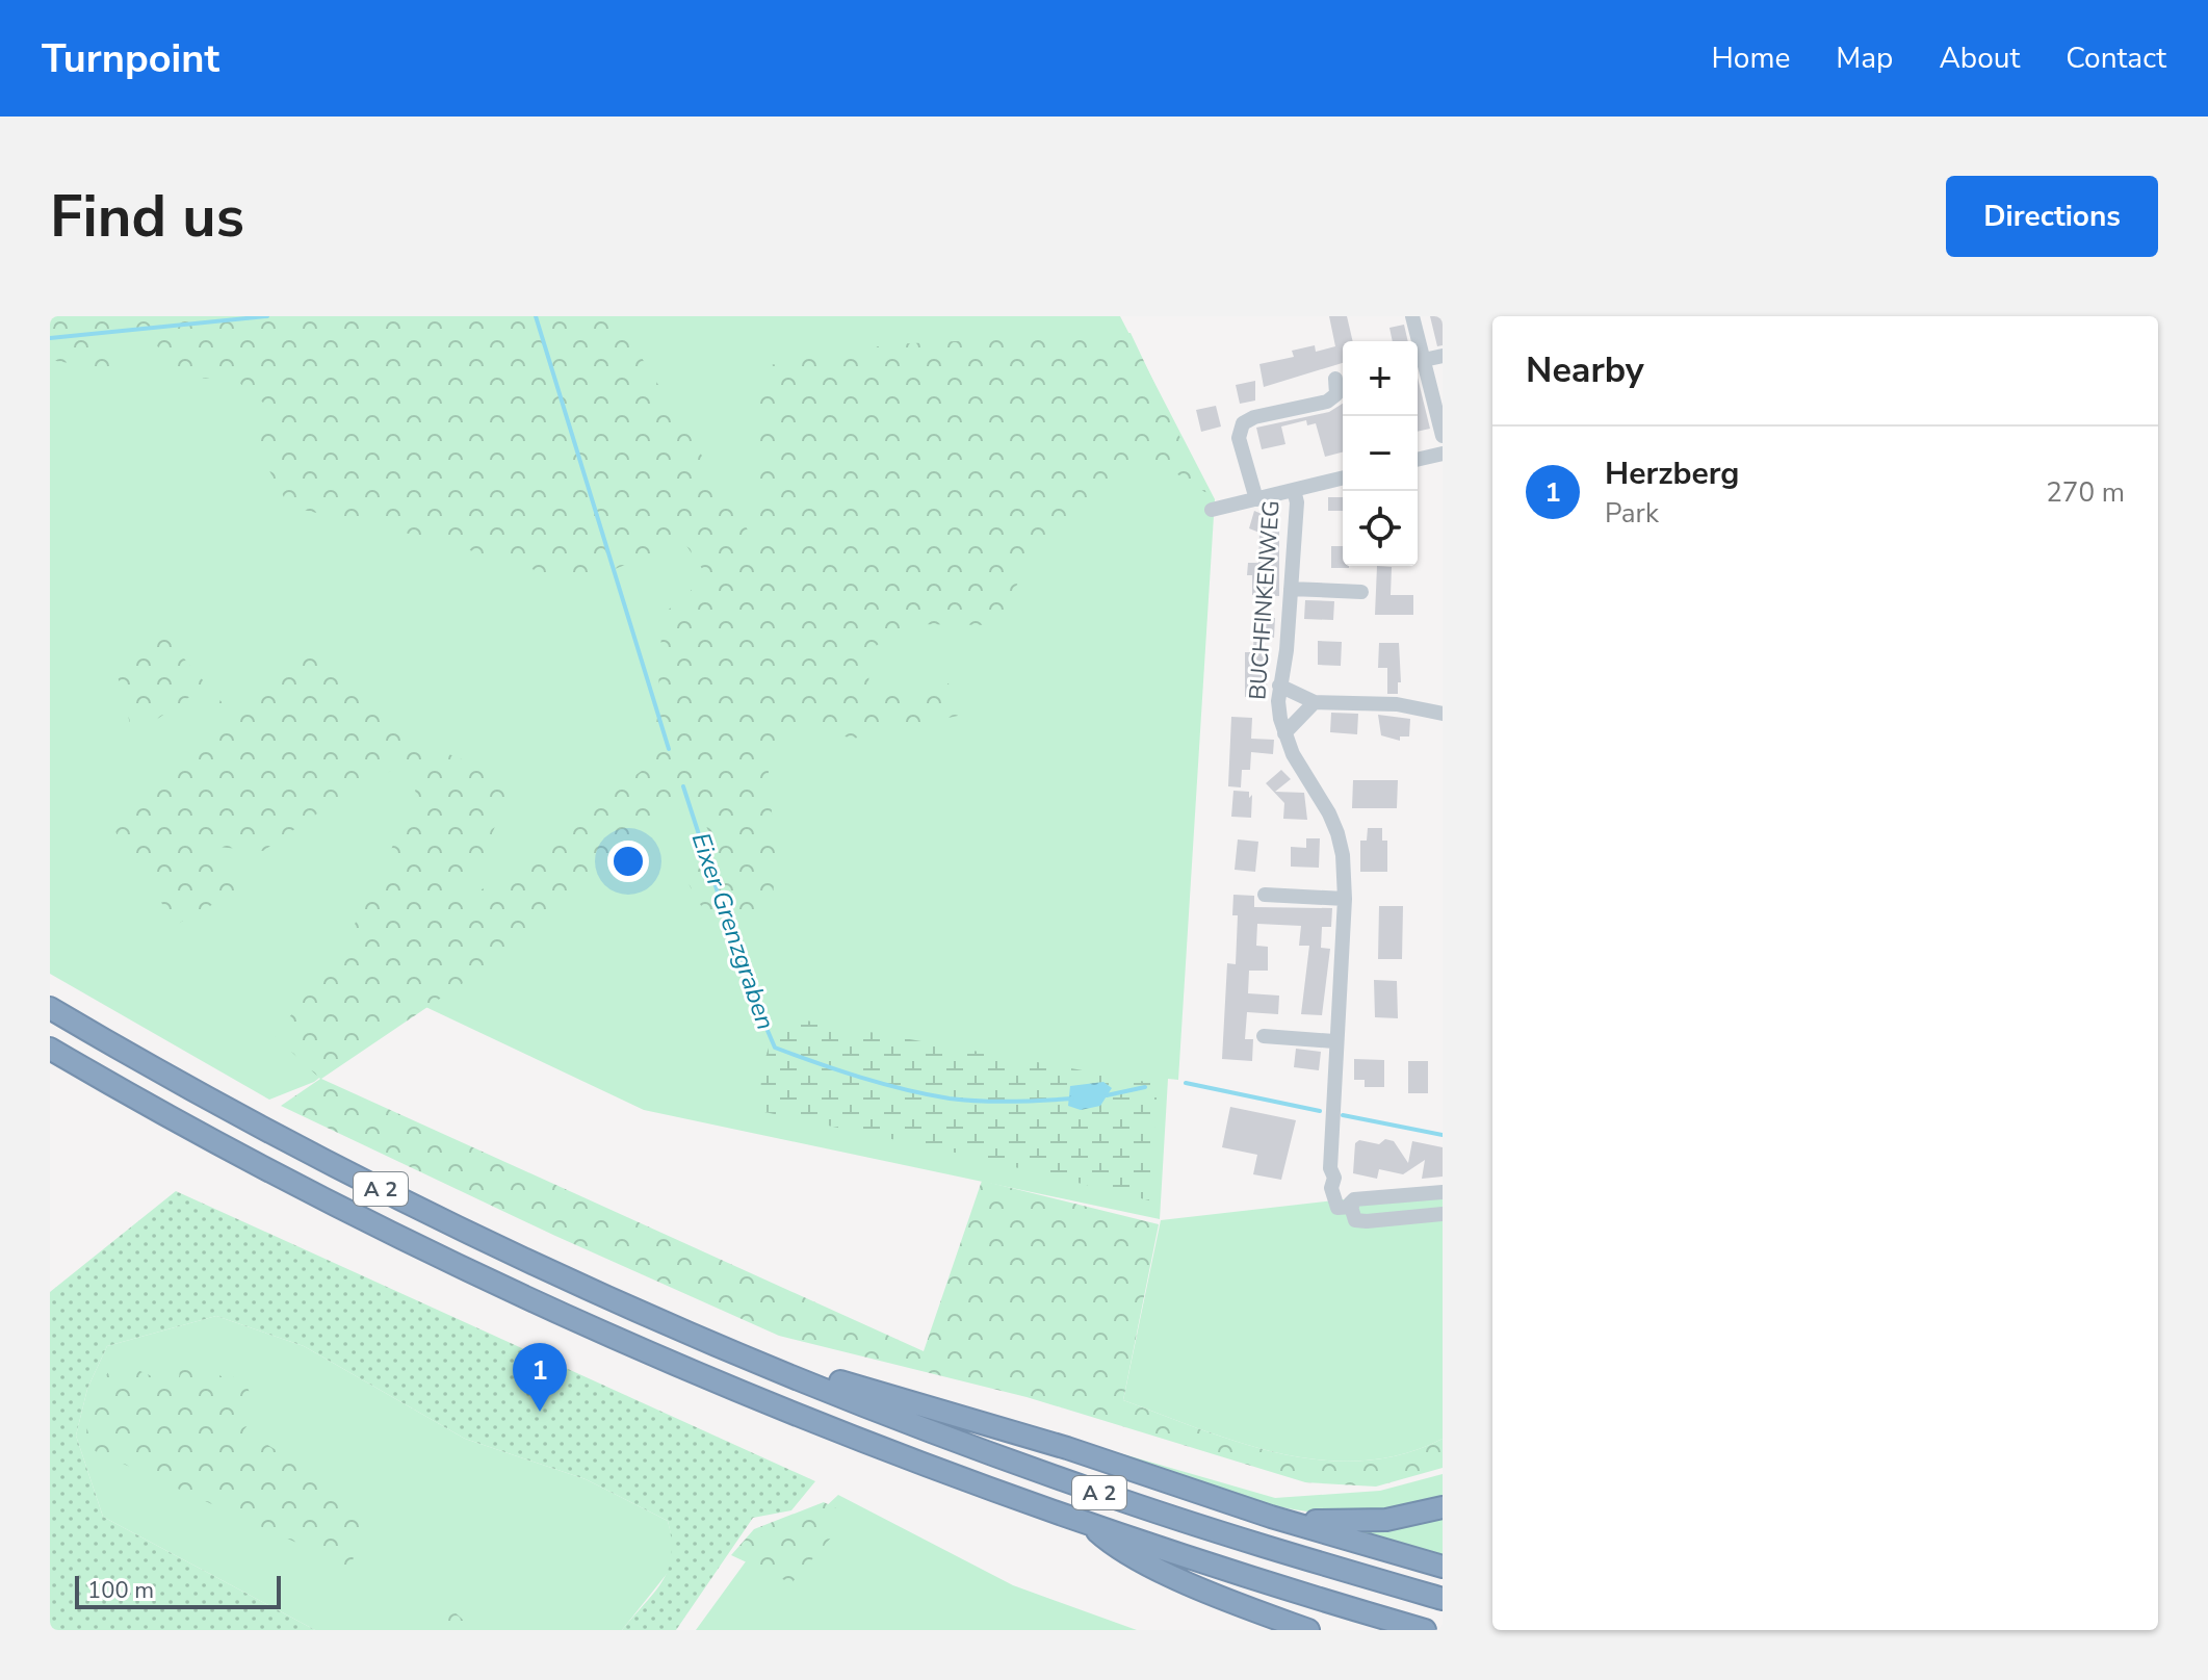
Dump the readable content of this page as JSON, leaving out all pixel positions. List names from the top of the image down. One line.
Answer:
{"streets":{"highway":["A 2"],"street":["BUCHFINKENWEG"]},"water":["Eixer Grenzgraben"],"scale_bar":"100 m","page":{"header":"Turnpoint","nav":["Home","Map","About","Contact"],"buttons":"Directions","title":"Find us","heading":"Nearby","map_buttons":["+","−"],"list":[{"mark":"1","name":"Herzberg","note":"Park","value":"270 m"}],"pins":"1","scale":"100 m"}}
